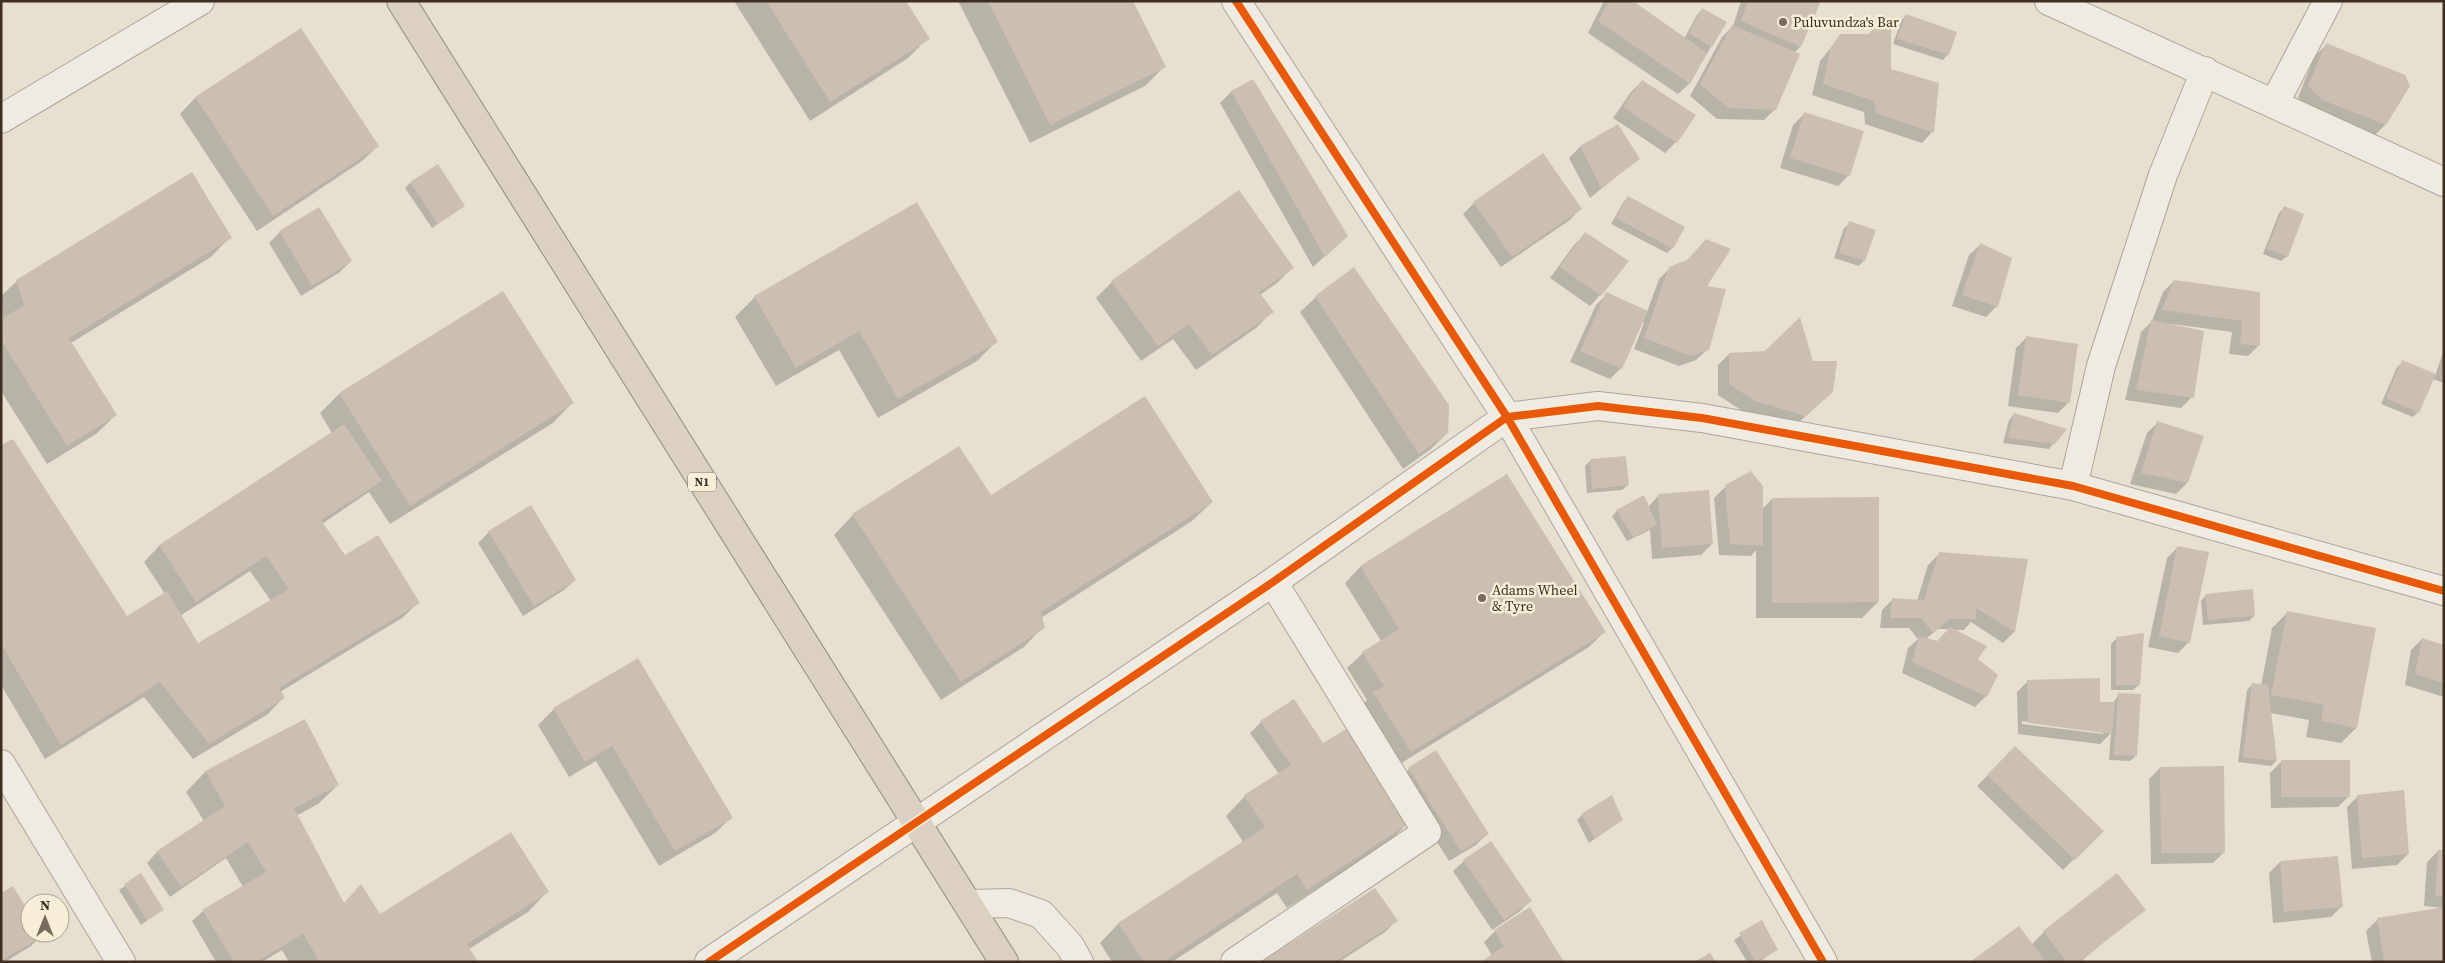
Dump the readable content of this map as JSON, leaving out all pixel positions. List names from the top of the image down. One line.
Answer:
{"streets":{"highway":["N1"]},"places":["Puluvundza's Bar","Adams Wheel & Tyre"],"north":"top"}
